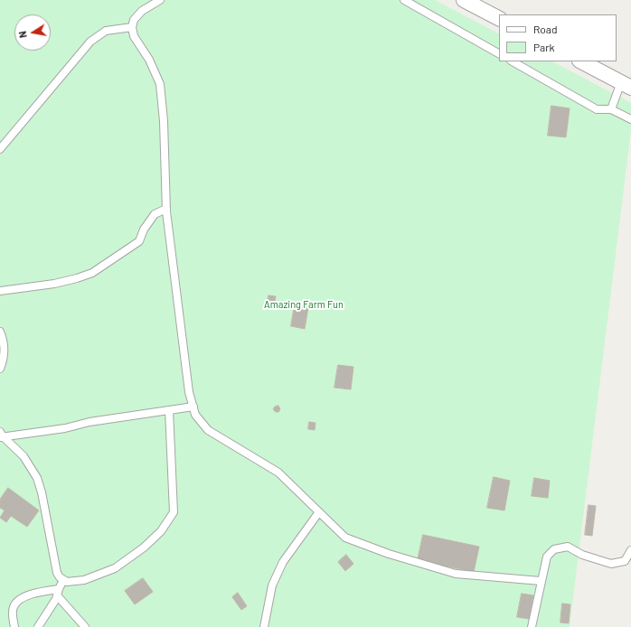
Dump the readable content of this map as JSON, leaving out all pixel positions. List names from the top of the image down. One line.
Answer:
{"parks":["Amazing Farm Fun"],"legend":["Road","Park"],"north":"left"}
